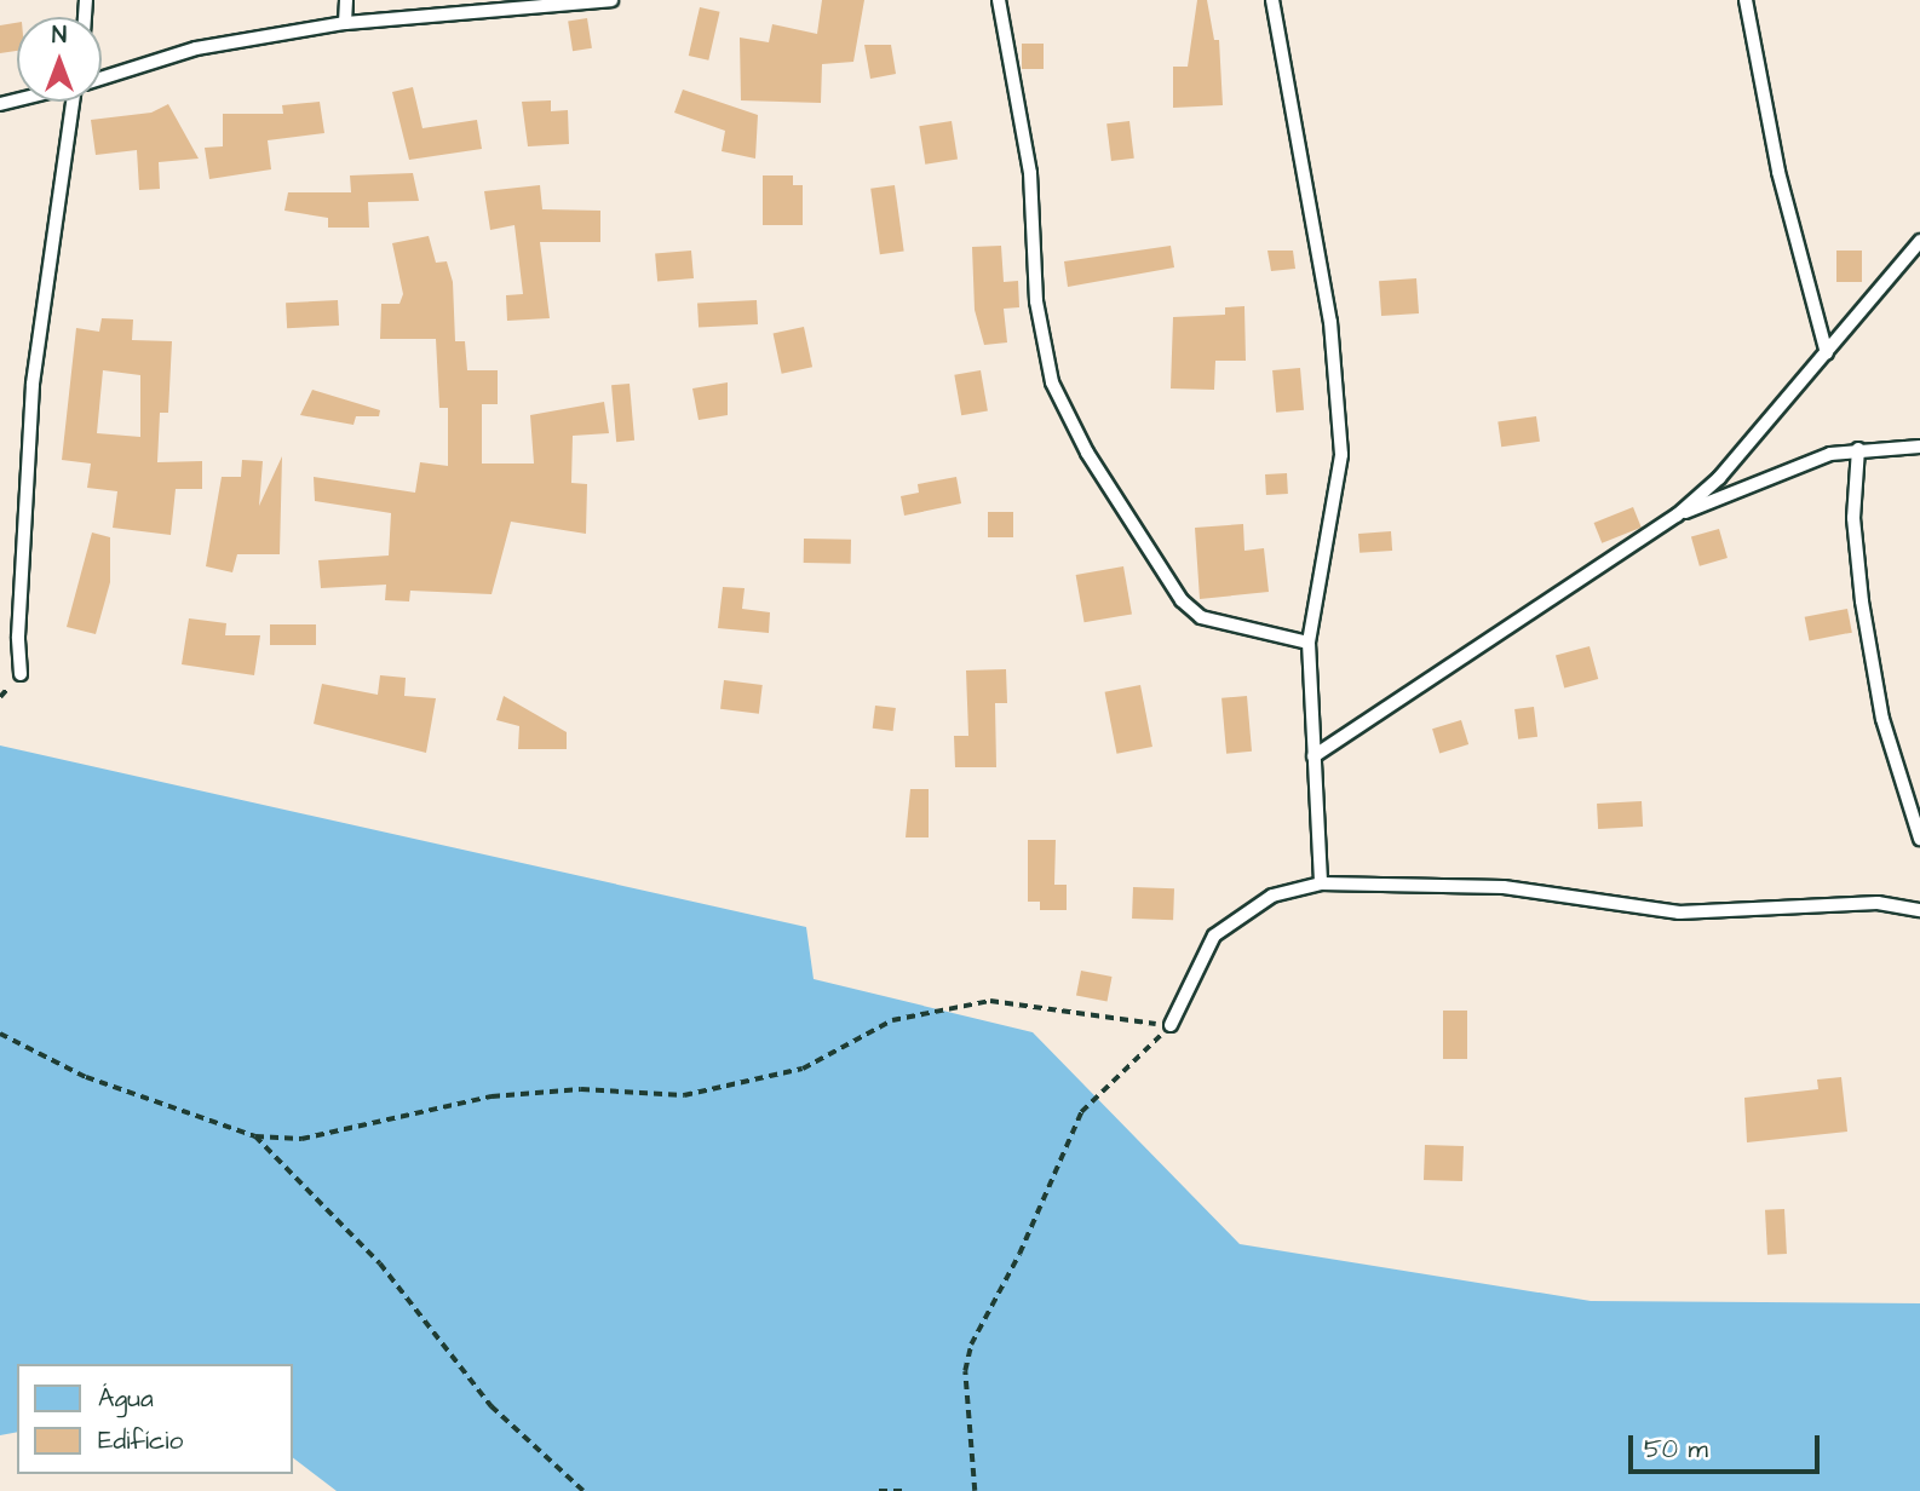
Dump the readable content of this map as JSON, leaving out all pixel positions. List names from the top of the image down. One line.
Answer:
{"legend":["Água","Edifício"],"scale_bar":"50 m","north":"top"}
